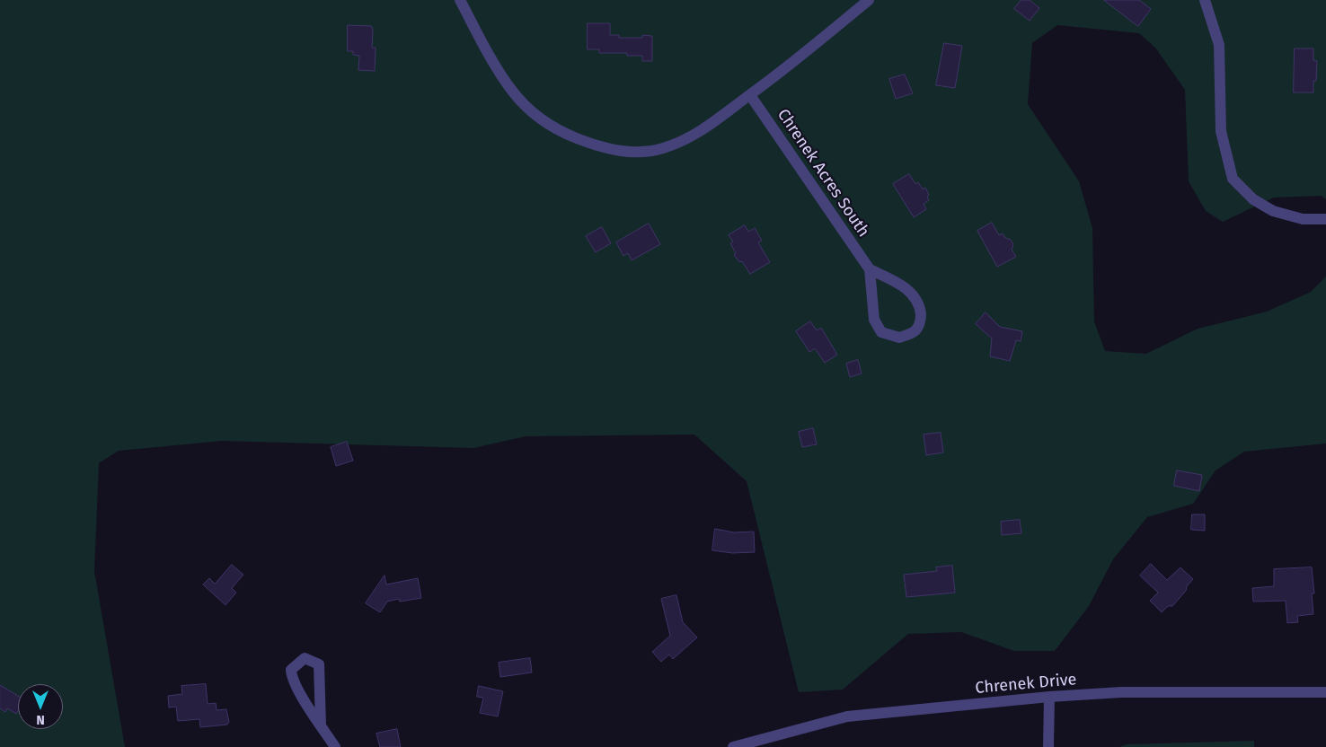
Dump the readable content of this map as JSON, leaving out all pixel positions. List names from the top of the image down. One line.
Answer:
{"streets":{"street":["Chrenek Acres South","Chrenek Drive"]},"north":"bottom"}
